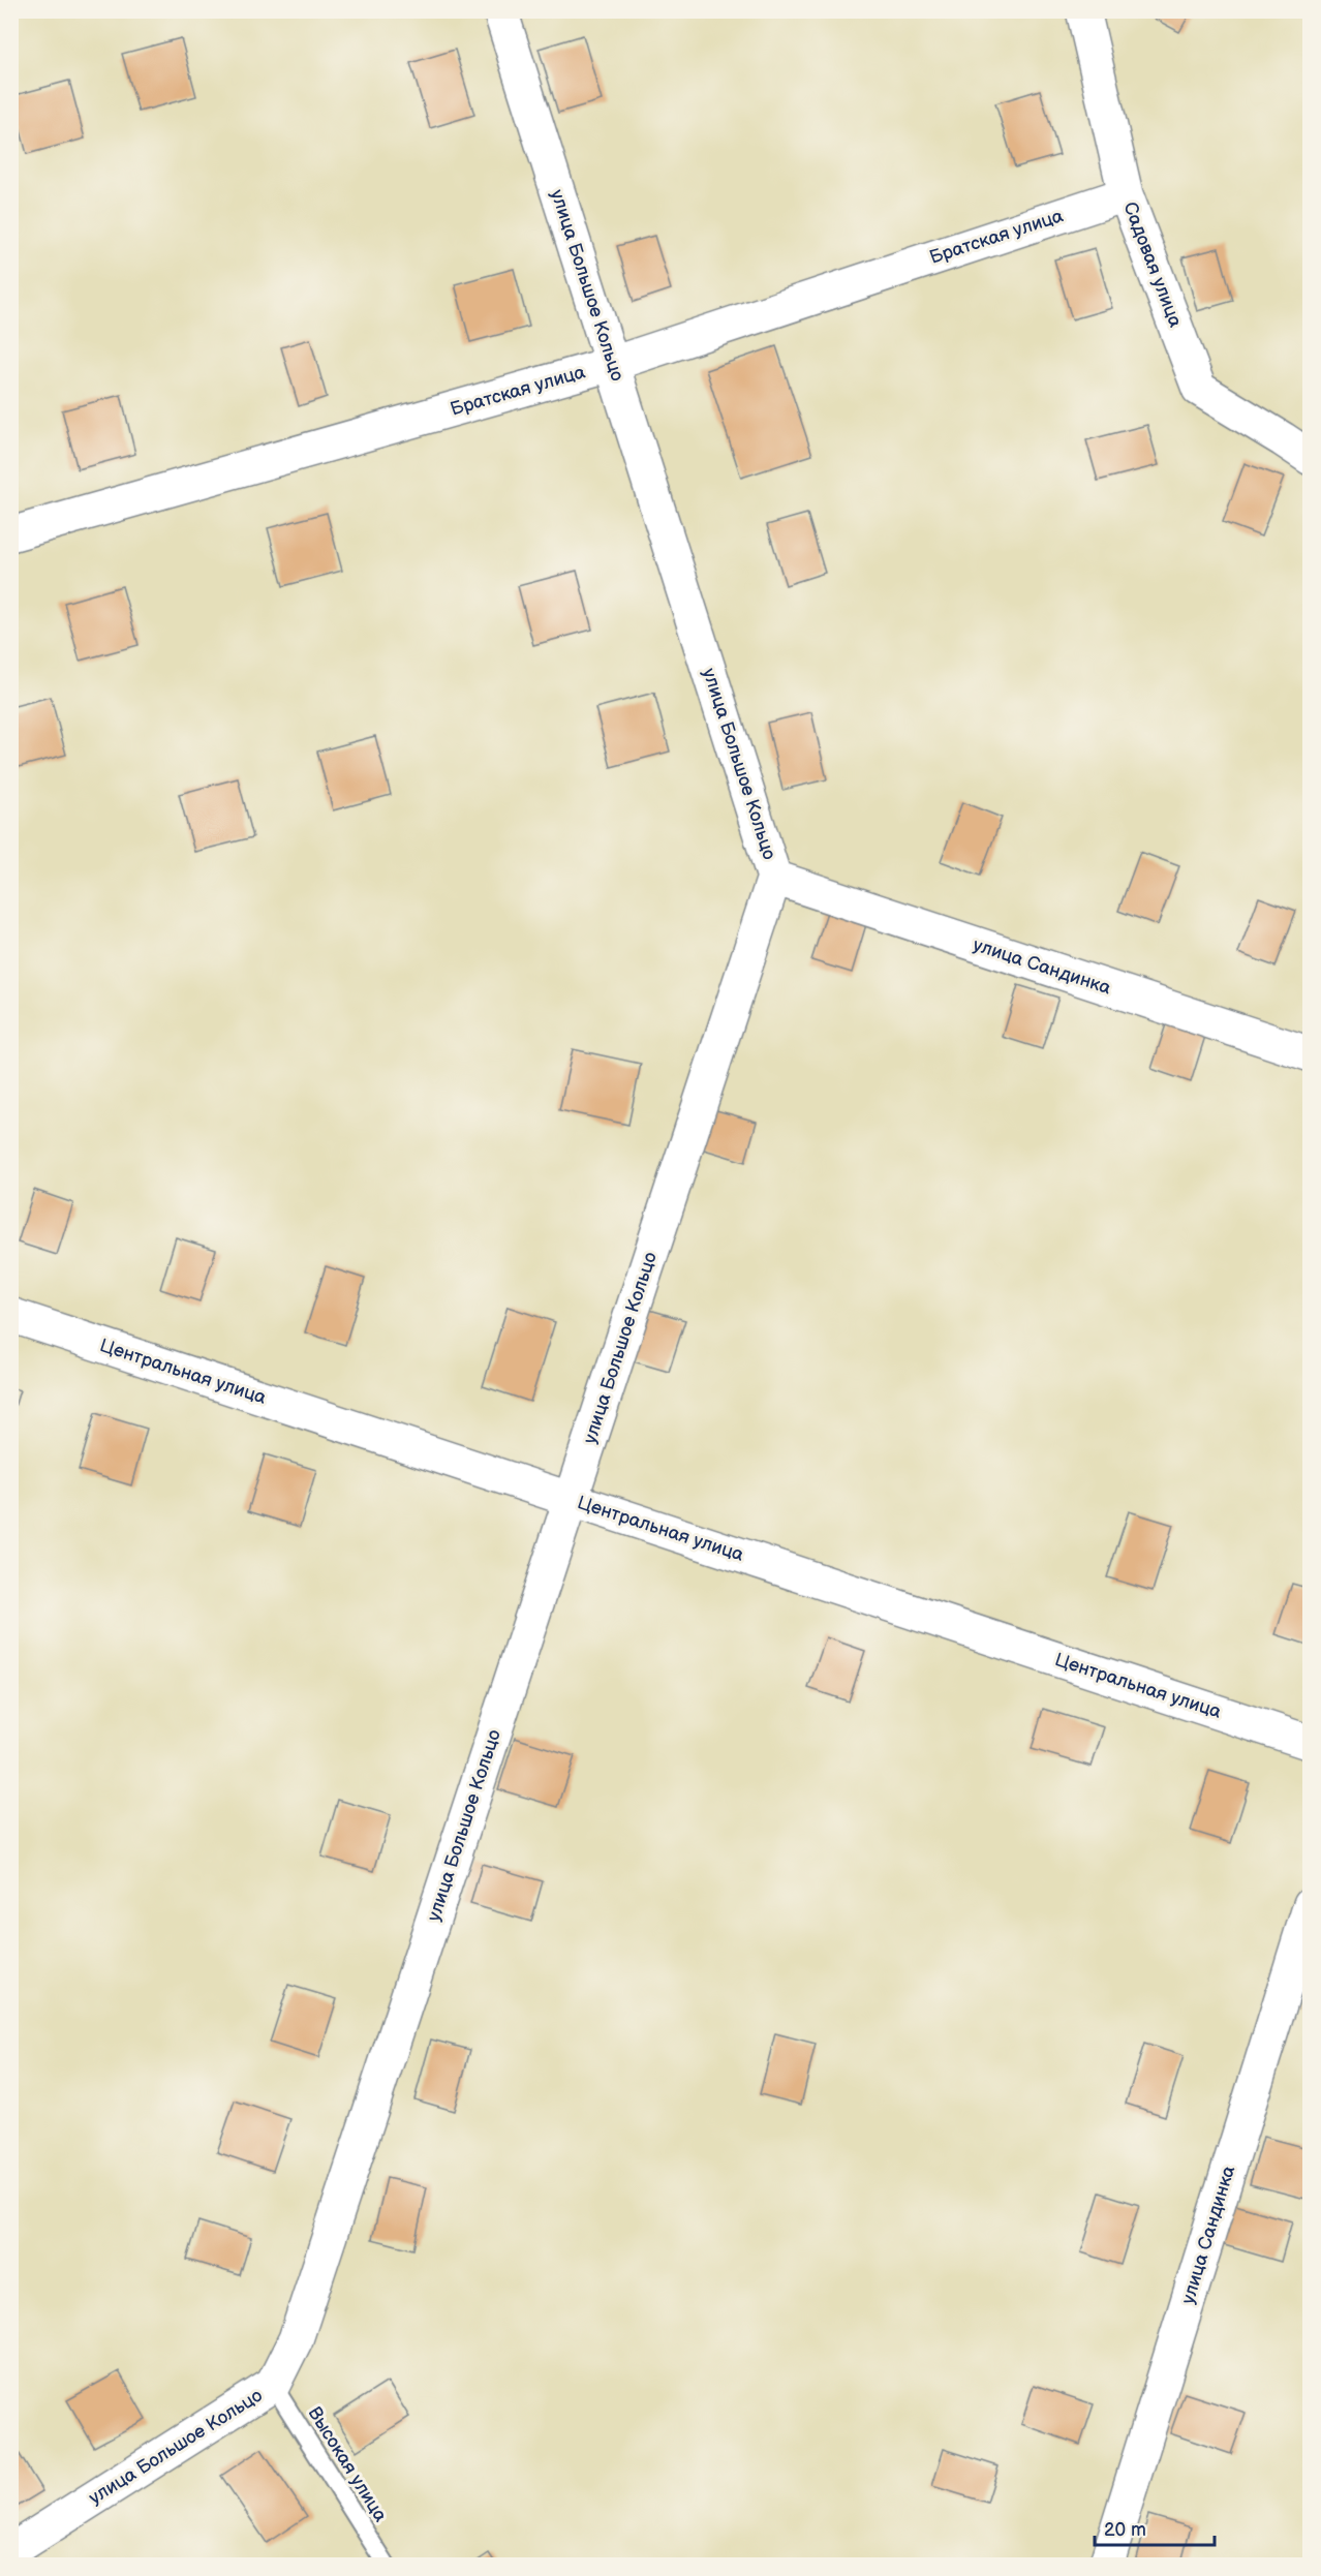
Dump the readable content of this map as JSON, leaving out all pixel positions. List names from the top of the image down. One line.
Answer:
{"streets":{"street":["Братская улица","Садовая улица","улица Большое Кольцо","улица Сандинка","Центральная улица"],"lane":["Высокая улица"]},"crossings":[["Братская улица","Садовая улица"],["Братская улица","улица Большое Кольцо"],["улица Большое Кольцо","улица Сандинка"],["улица Большое Кольцо","Центральная улица"],["улица Большое Кольцо","Высокая улица"]],"scale_bar":"20 m"}
